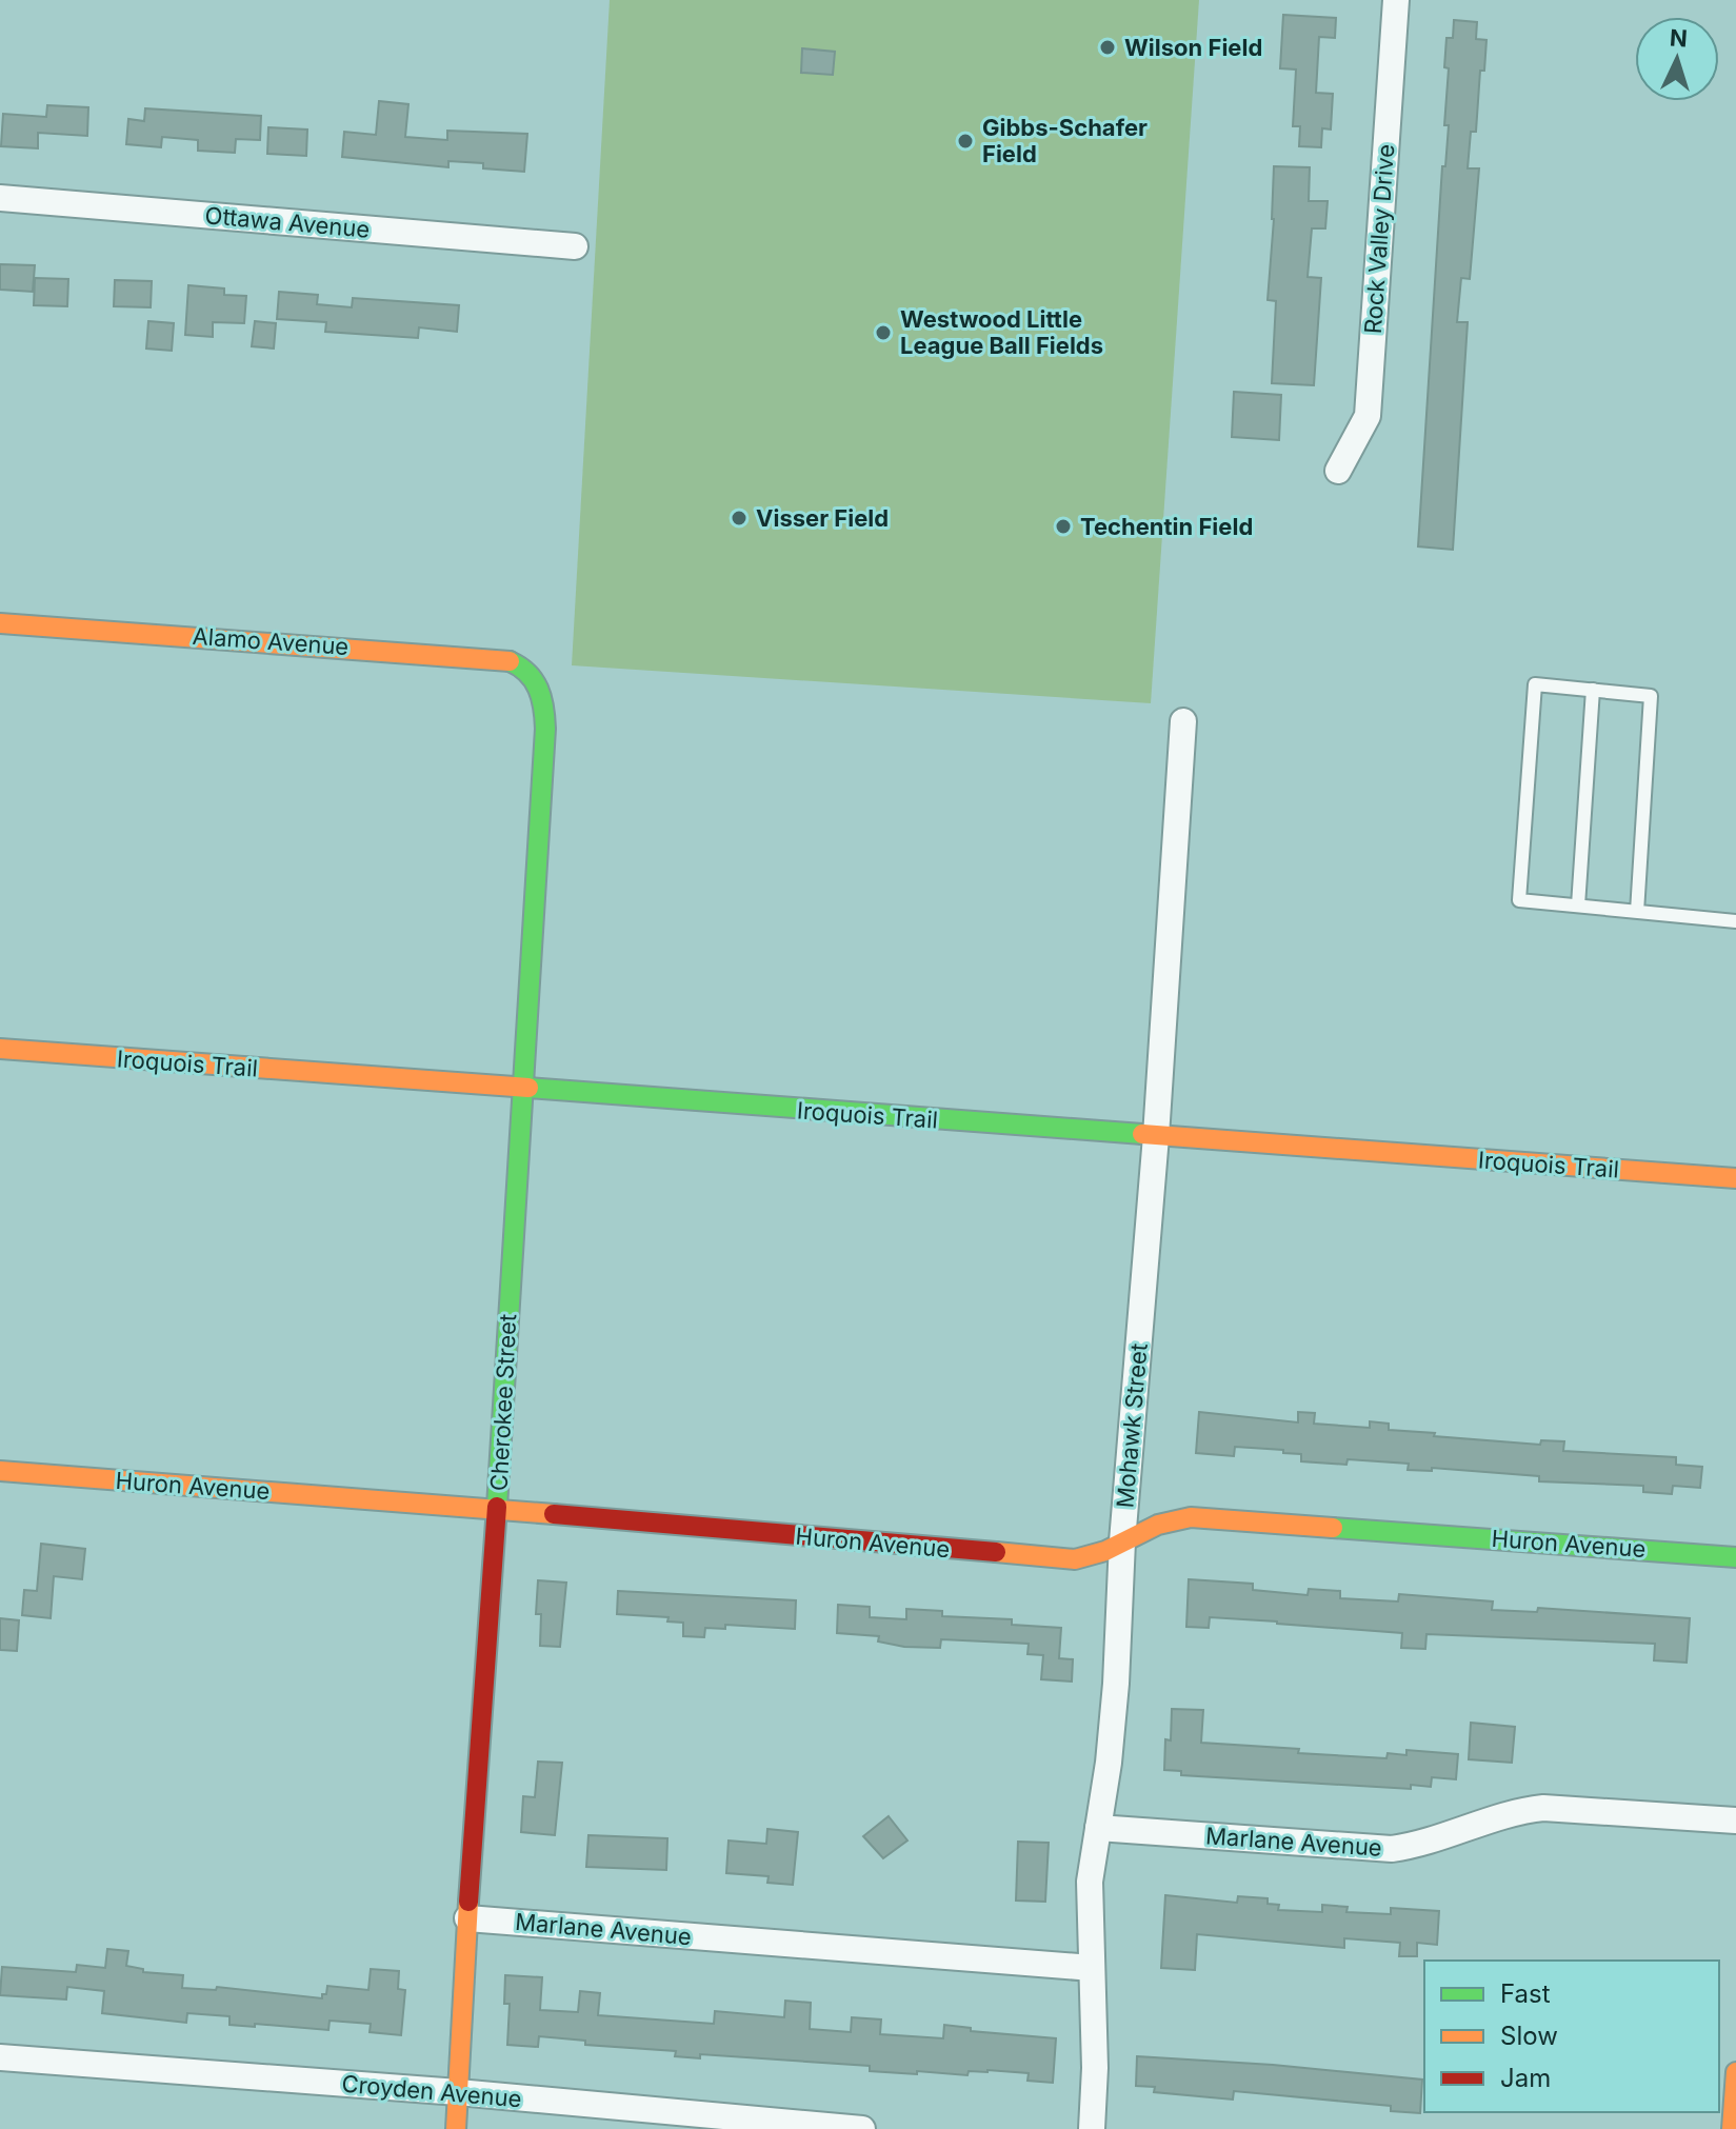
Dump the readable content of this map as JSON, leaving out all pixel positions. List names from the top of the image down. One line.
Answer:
{"streets":{"street":["Ottawa Avenue","Rock Valley Drive","Alamo Avenue","Iroquois Trail","Cherokee Street","Mohawk Street","Huron Avenue","Marlane Avenue","Croyden Avenue"]},"crossings":[["Alamo Avenue","Cherokee Street"],["Iroquois Trail","Cherokee Street"],["Iroquois Trail","Mohawk Street"],["Cherokee Street","Huron Avenue"],["Cherokee Street","Marlane Avenue"],["Cherokee Street","Croyden Avenue"],["Mohawk Street","Huron Avenue"],["Mohawk Street","Marlane Avenue"]],"places":["Wilson Field","Gibbs-Schafer Field","Westwood Little League Ball Fields","Visser Field","Techentin Field"],"legend":["Fast","Slow","Jam"],"north":"top"}
